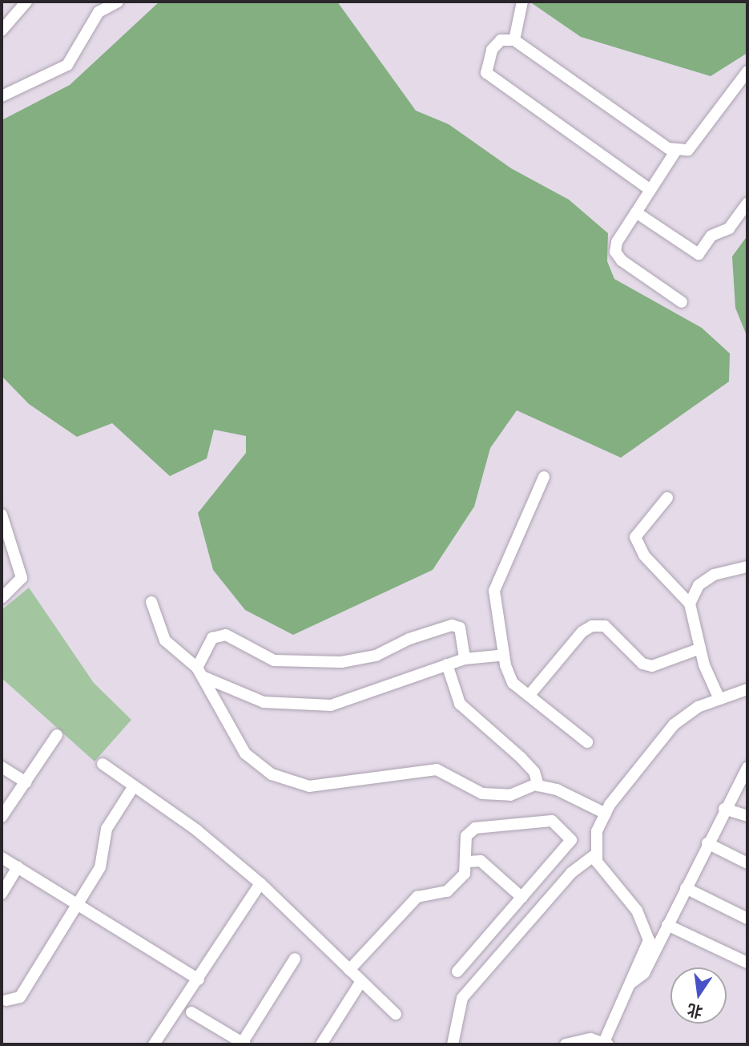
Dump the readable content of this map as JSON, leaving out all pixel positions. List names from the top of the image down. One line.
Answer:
{"north":"bottom"}
